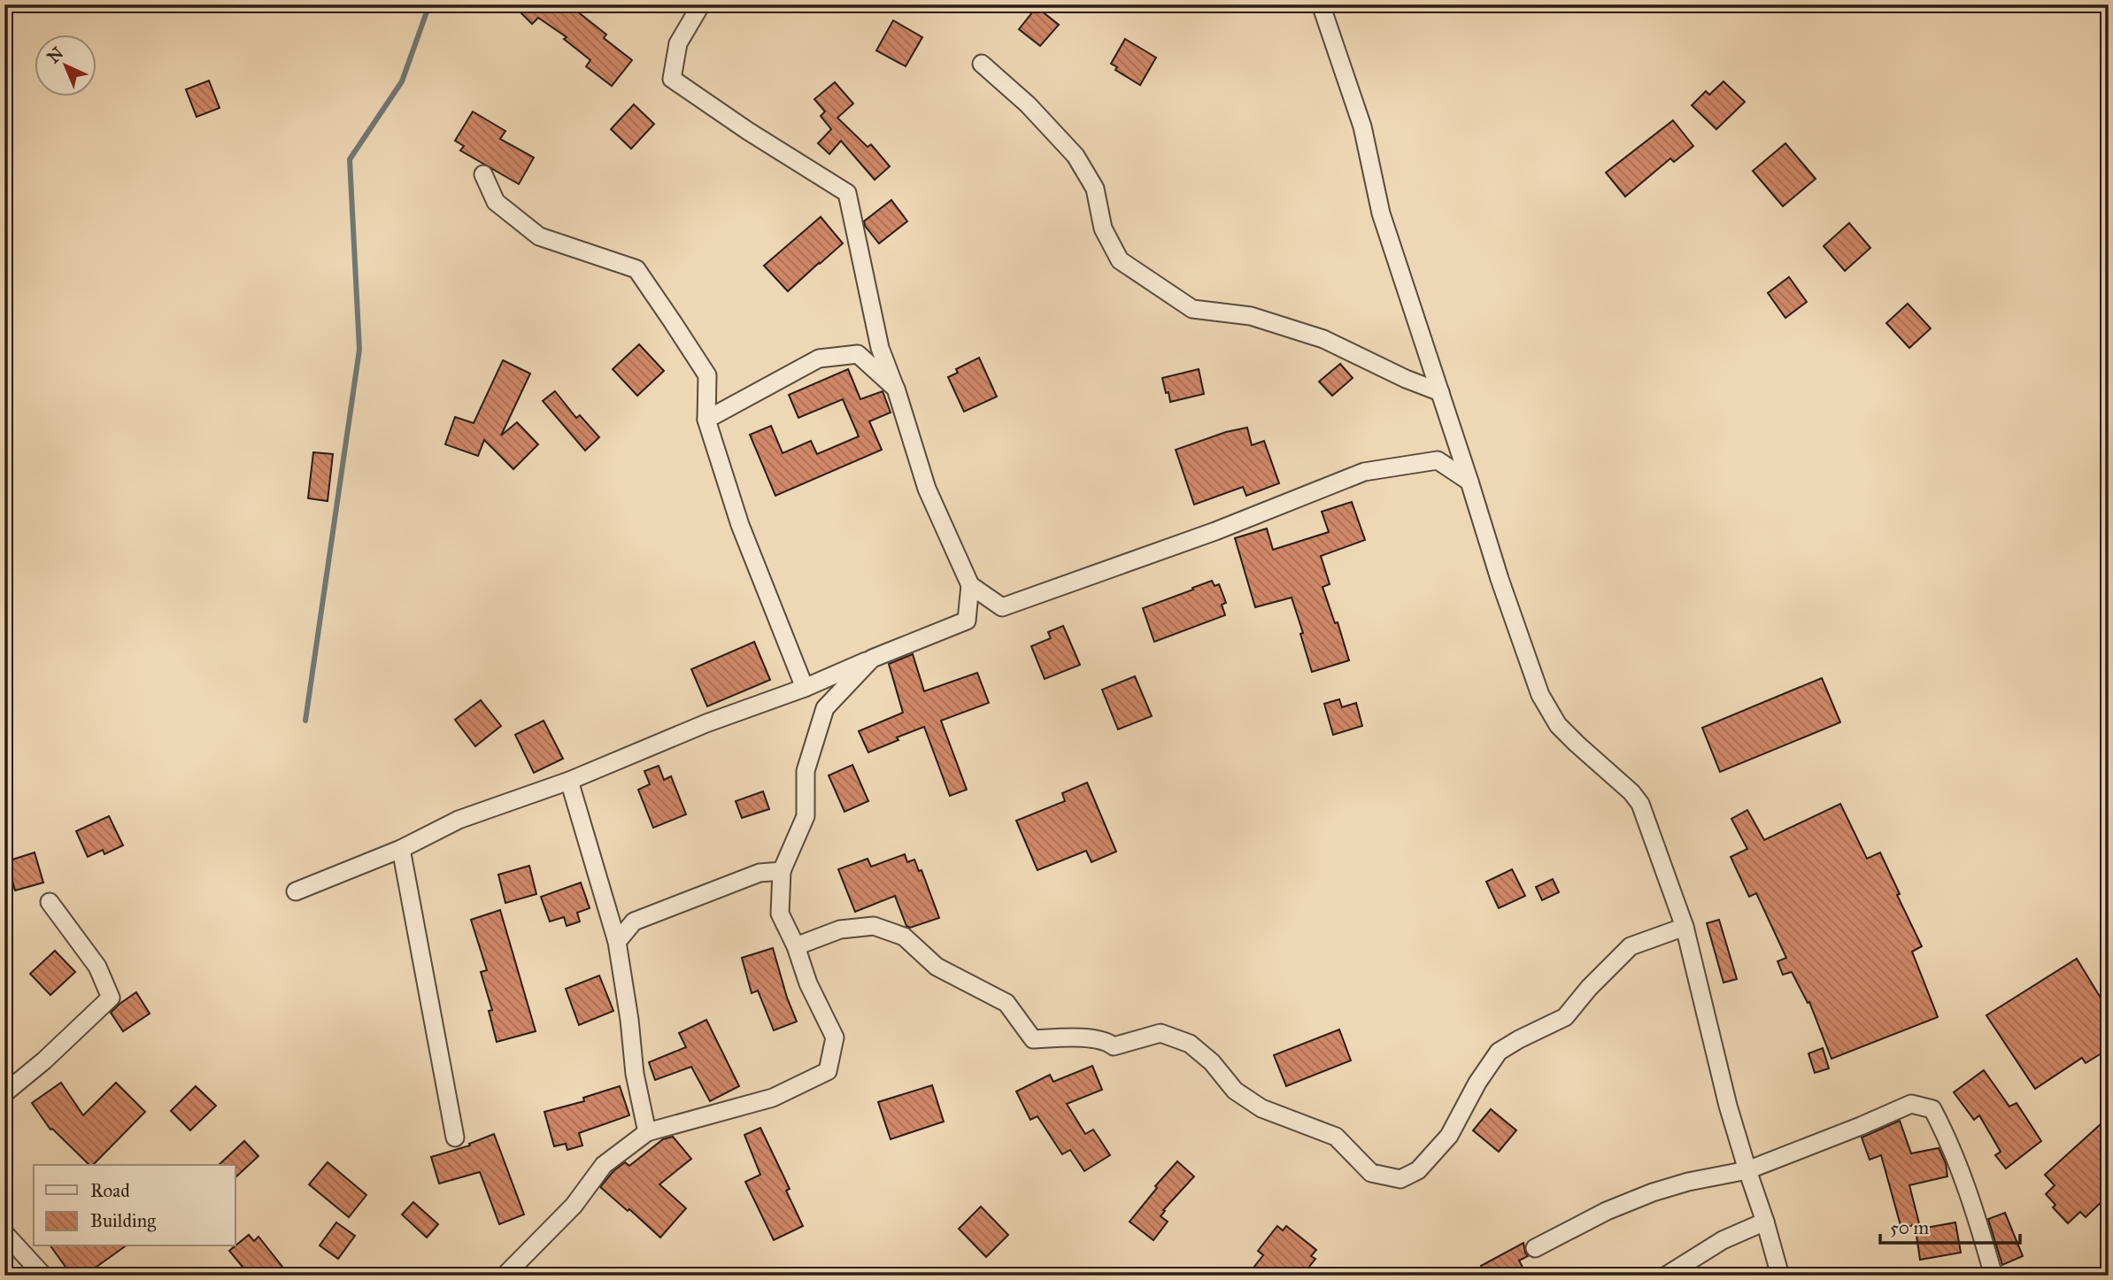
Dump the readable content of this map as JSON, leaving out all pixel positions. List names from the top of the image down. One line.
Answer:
{"legend":["Road","Building"],"scale_bar":"50 m","north":"top left"}
